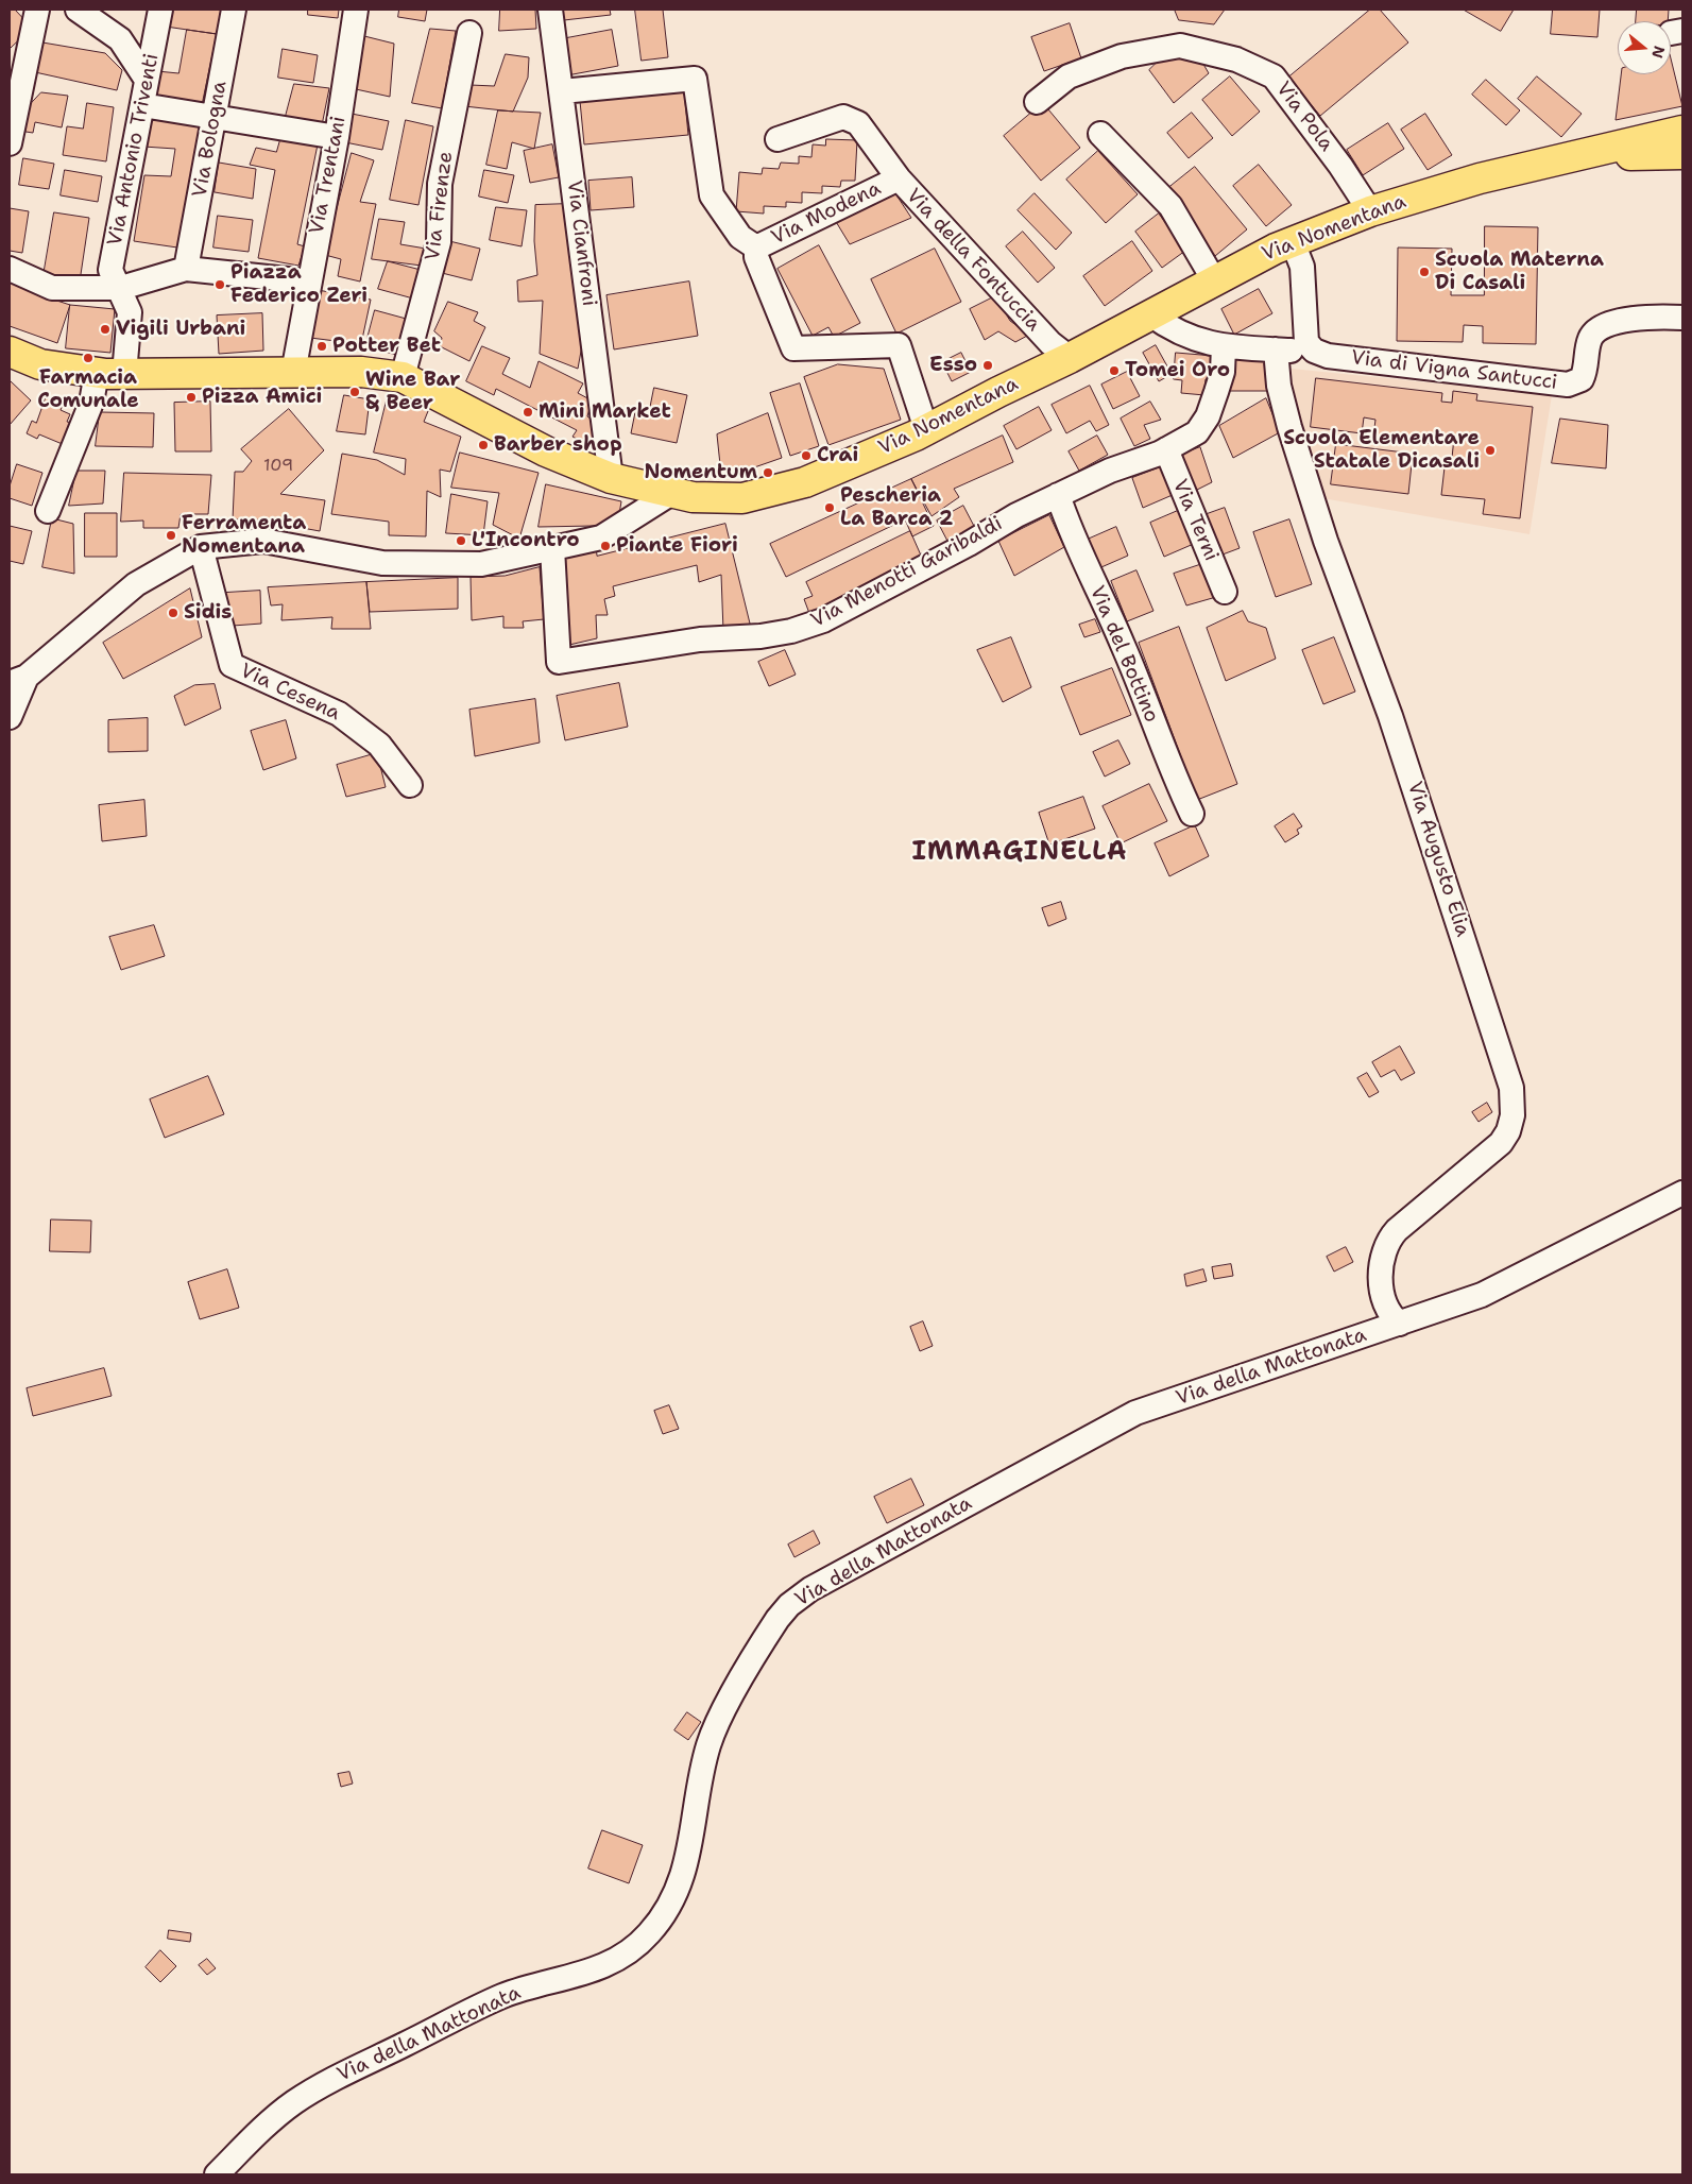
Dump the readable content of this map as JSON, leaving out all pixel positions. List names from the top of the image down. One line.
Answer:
{"streets":{"main road":["Via Nomentana"],"street":["Via Pola","Via Bologna","Via Antonio Triventi","Via Trentani","Via Firenze","Via Modena","Via Cianfroni","Via della Fontuccia","Via di Vigna Santucci","Via Terni","Via Menotti Garibaldi","Via del Bottino","Via Cesena","Via Augusto Elia","Via della Mattonata"]},"crossings":[["Via Pola","Via Nomentana"],["Via Antonio Triventi","Via Nomentana"],["Via Trentani","Via Nomentana"],["Via Firenze","Via Nomentana"],["Via Modena","Via Cianfroni"],["Via Modena","Via della Fontuccia"],["Via Nomentana","Via Cianfroni"],["Via Nomentana","Via della Fontuccia"],["Via Nomentana","Via di Vigna Santucci"],["Via di Vigna Santucci","Via Menotti Garibaldi"],["Via di Vigna Santucci","Via Augusto Elia"],["Via Terni","Via Menotti Garibaldi"],["Via Menotti Garibaldi","Via del Bottino"],["Via Augusto Elia","Via della Mattonata"]],"districts":["IMMAGINELLA"],"places":["Scuola Materna Di Casali","Piazza Federico Zeri","Vigili Urbani","Potter Bet","Farmacia Comunale","Esso","Tomei Oro","Wine Bar & Beer","Pizza Amici","Mini Market","Barber shop","Scuola Elementare Statale Dicasali","Crai","Nomentum","Pescheria La Barca 2","Ferramenta Nomentana","L'Incontro","Piante Fiori","Sidis"],"house_numbers":["109"],"north":"right"}
